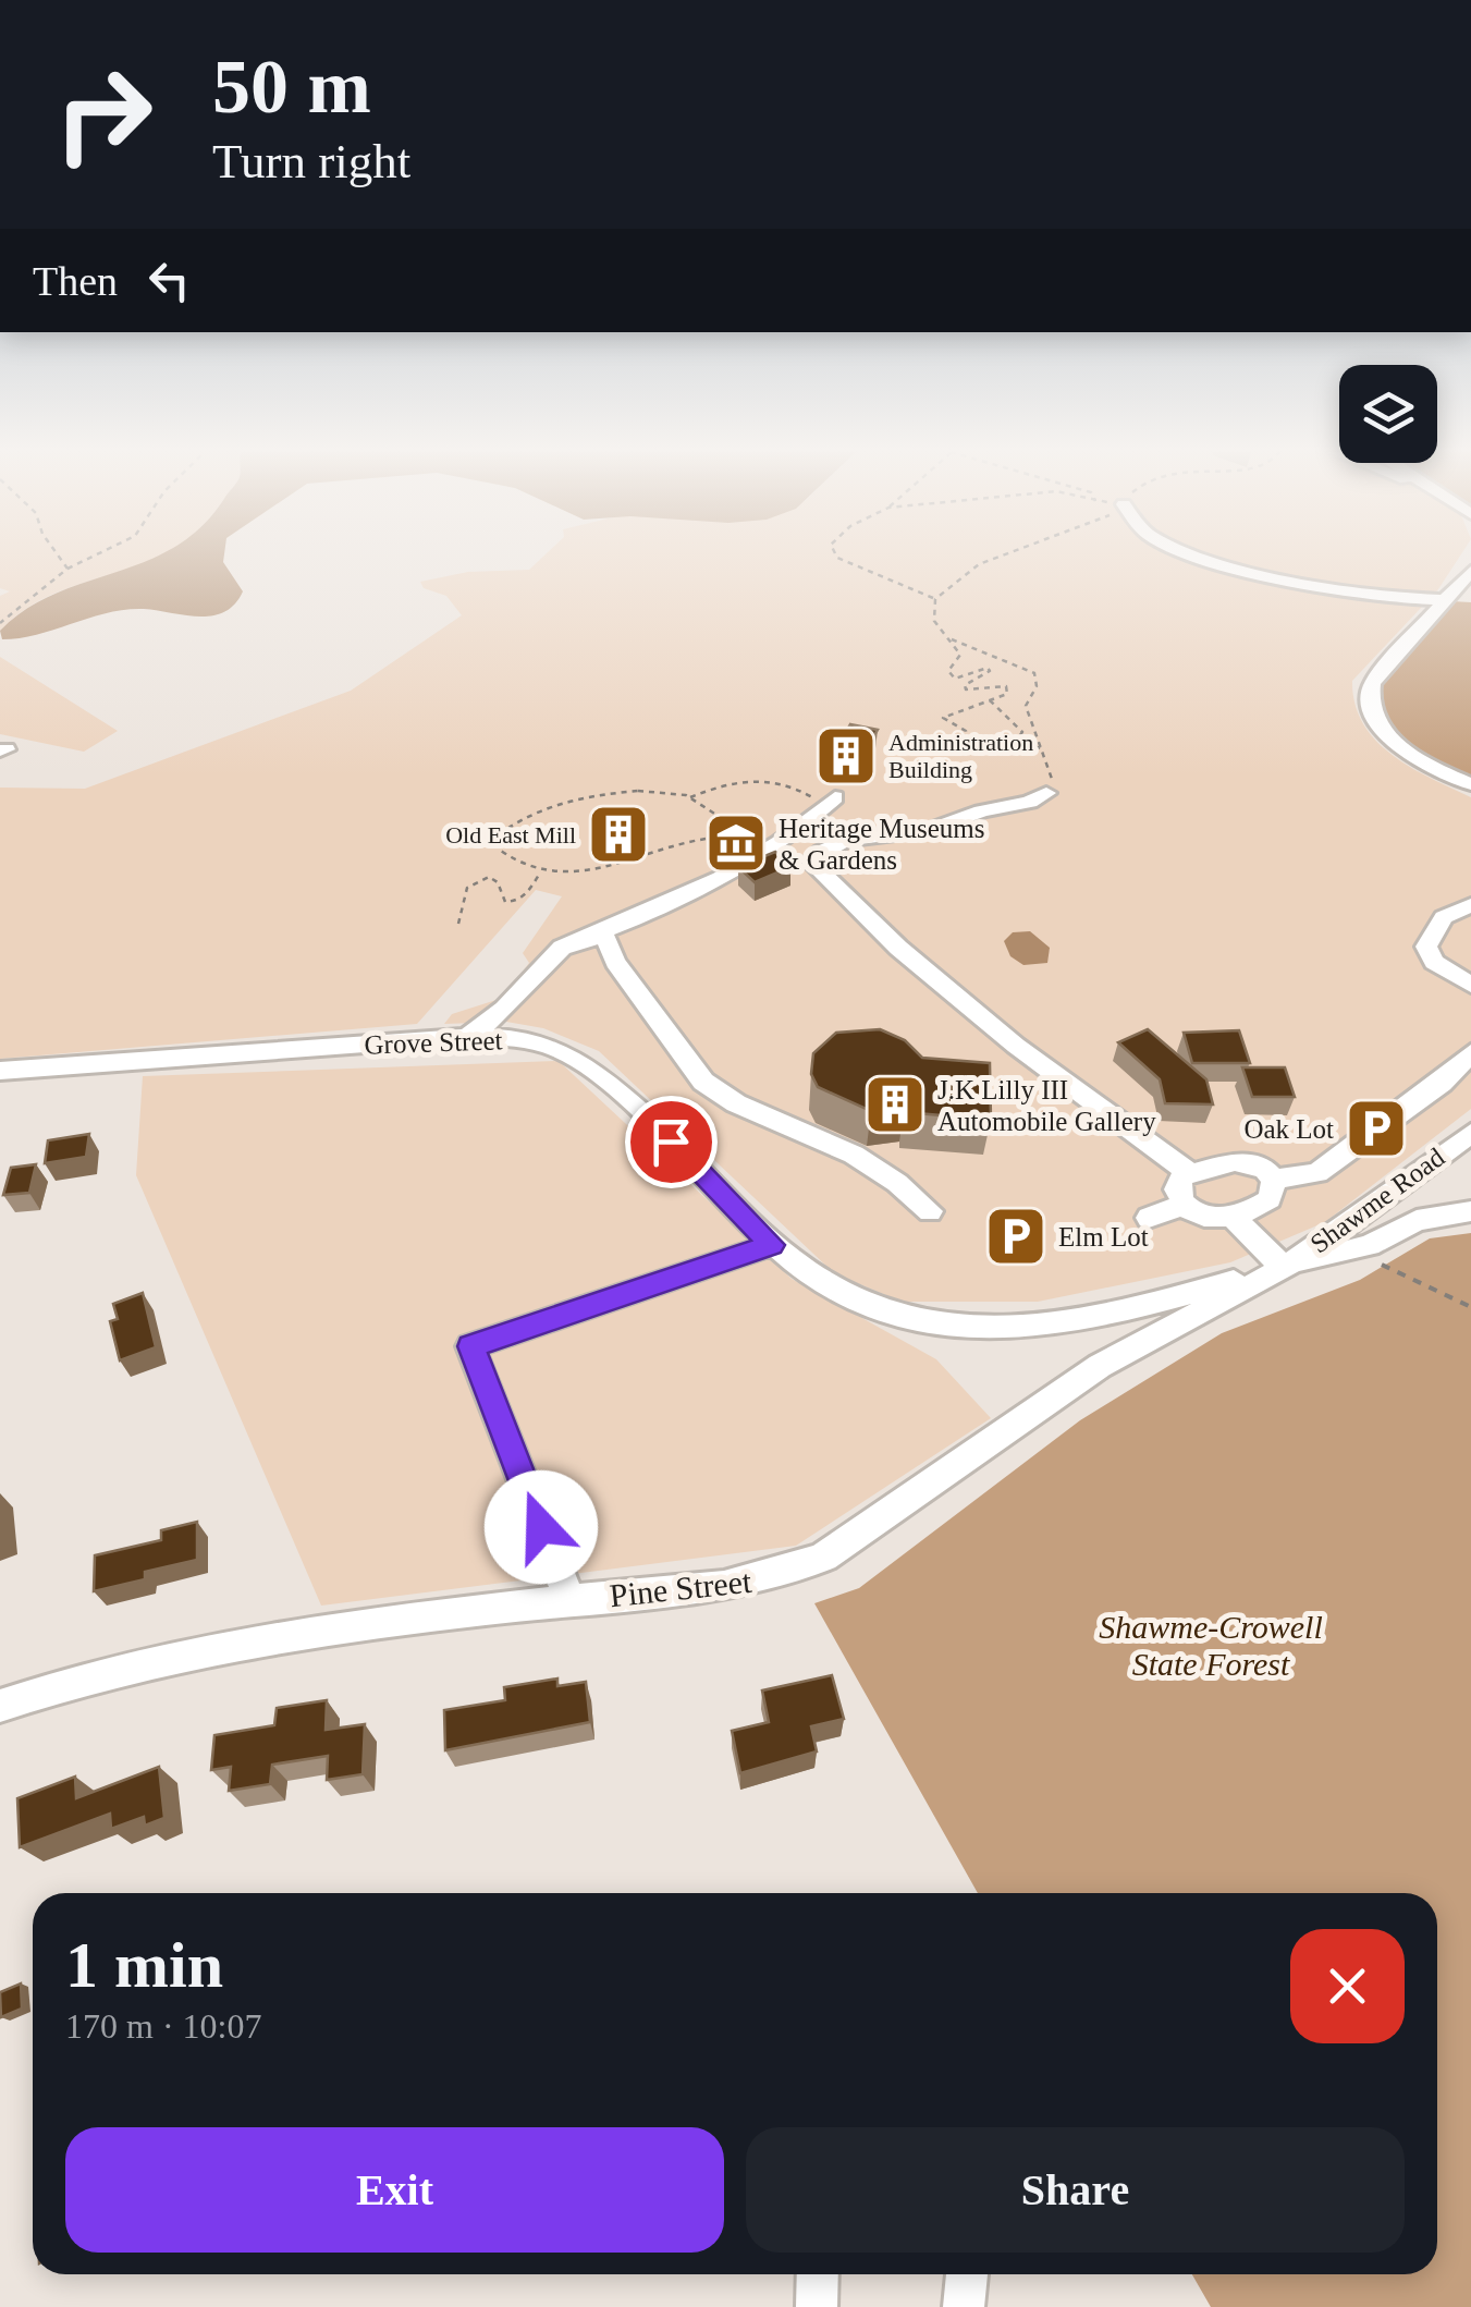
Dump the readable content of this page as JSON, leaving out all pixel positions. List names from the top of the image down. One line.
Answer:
{"streets":{"street":["Grove Street","Shawme Road","Pine Street"]},"crossings":[["Grove Street","Shawme Road"],["Grove Street","Pine Street"],["Shawme Road","Pine Street"]],"parks":["Shawme-Crowell State Forest"],"places":{"building":["Administration Building","Old East Mill","J.K Lilly III Automobile Gallery"],"museum":["Heritage Museums & Gardens"],"parking":["Oak Lot","Elm Lot"]},"page":{"turn":["50 m","Turn right"],"then":"Then","heading":["1 min","170 m · 10:07"],"buttons":["Exit","Share"]}}
